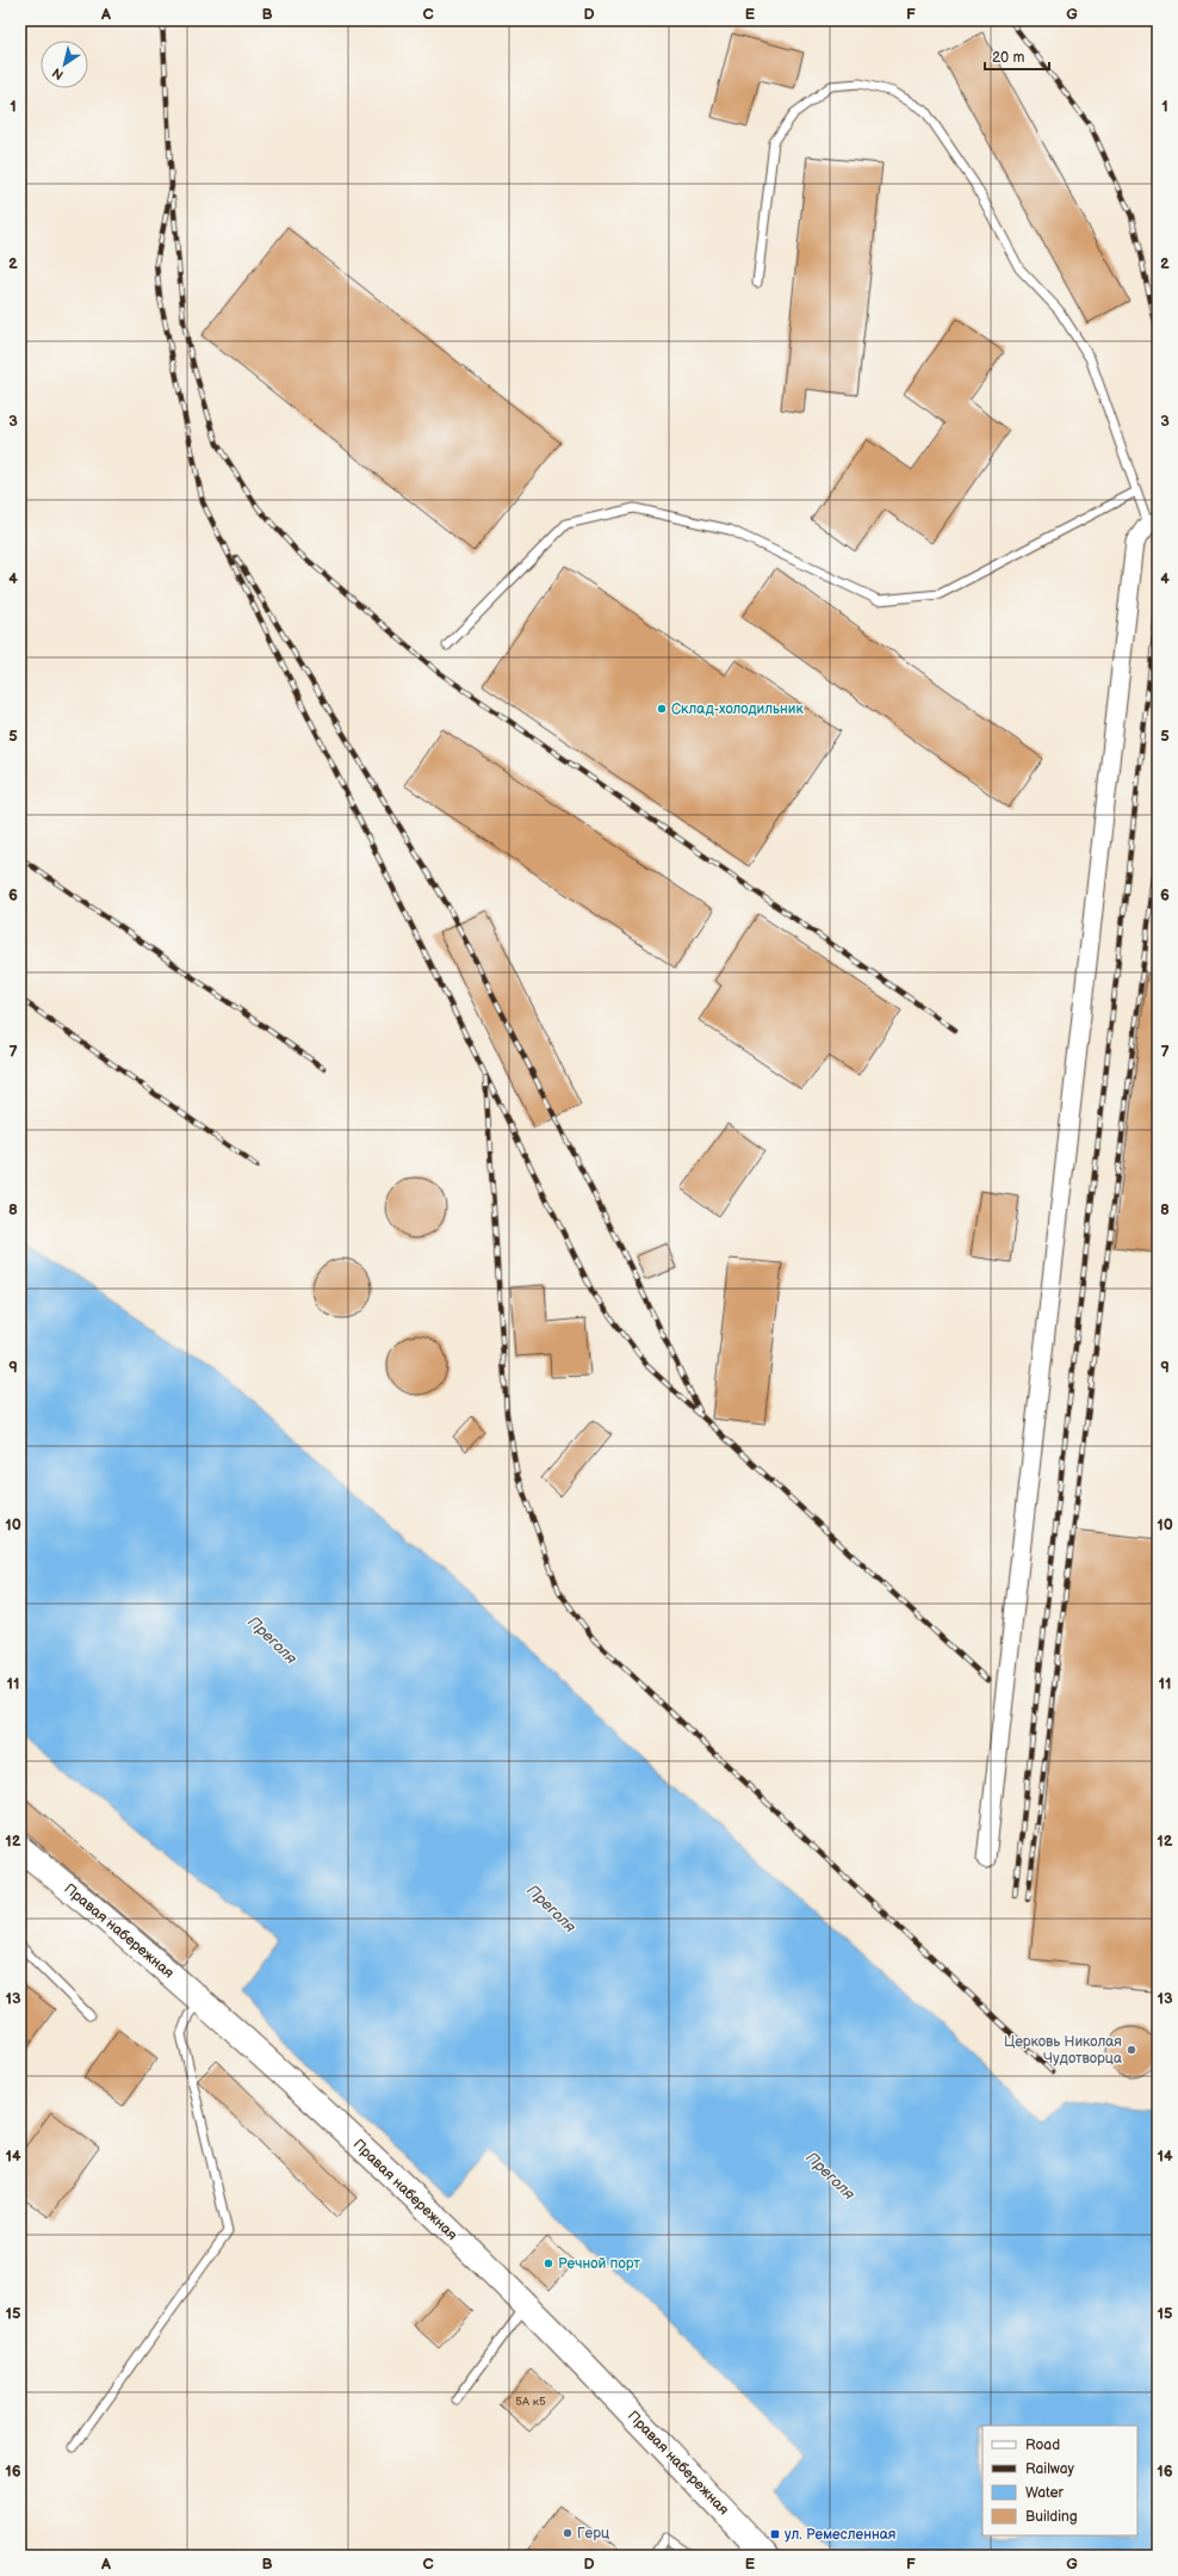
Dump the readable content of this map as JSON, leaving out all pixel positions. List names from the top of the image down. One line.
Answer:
{"streets":{"main road":["Правая набережная"]},"water":["Преголя"],"places":{"other":["Склад-холодильник","Церковь Николая Чудотворца","Речной порт","Герц"],"transit":["ул. Ремесленная"]},"house_numbers":["5А к5"],"legend":["Road","Railway","Water","Building"],"scale_bar":"20 m","north":"bottom left","grid":{"columns":["A","B","C","D","E","F","G"],"rows":["1","2","3","4","5","6","7","8","9","10","11","12","13","14","15","16"]}}
